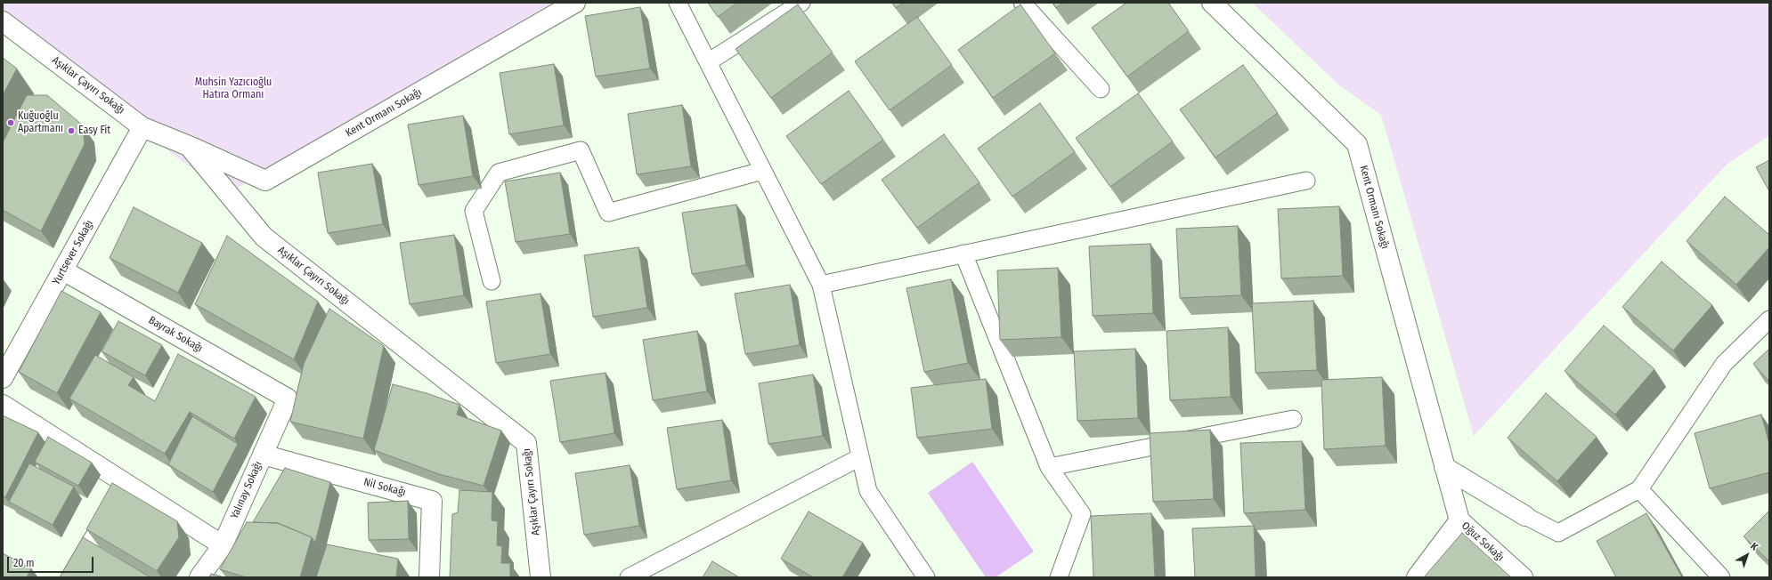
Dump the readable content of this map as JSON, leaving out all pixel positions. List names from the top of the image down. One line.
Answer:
{"streets":{"street":["Aşıklar Çayırı Sokağı","Kent Ormanı Sokağı","Yurtsever Sokağı","Bayrak Sokağı","Nil Sokağı","Yalınay Sokağı","Oğuz Sokağı"]},"crossings":[["Aşıklar Çayırı Sokağı","Kent Ormanı Sokağı"],["Aşıklar Çayırı Sokağı","Yurtsever Sokağı"],["Kent Ormanı Sokağı","Oğuz Sokağı"],["Yurtsever Sokağı","Bayrak Sokağı"],["Bayrak Sokağı","Yalınay Sokağı"],["Nil Sokağı","Yalınay Sokağı"]],"parks":["Muhsin Yazıcıoğlu Hatıra Ormanı"],"places":["Kuğuoğlu Apartmanı","Easy Fit"],"scale_bar":"20 m","north":"top right"}
